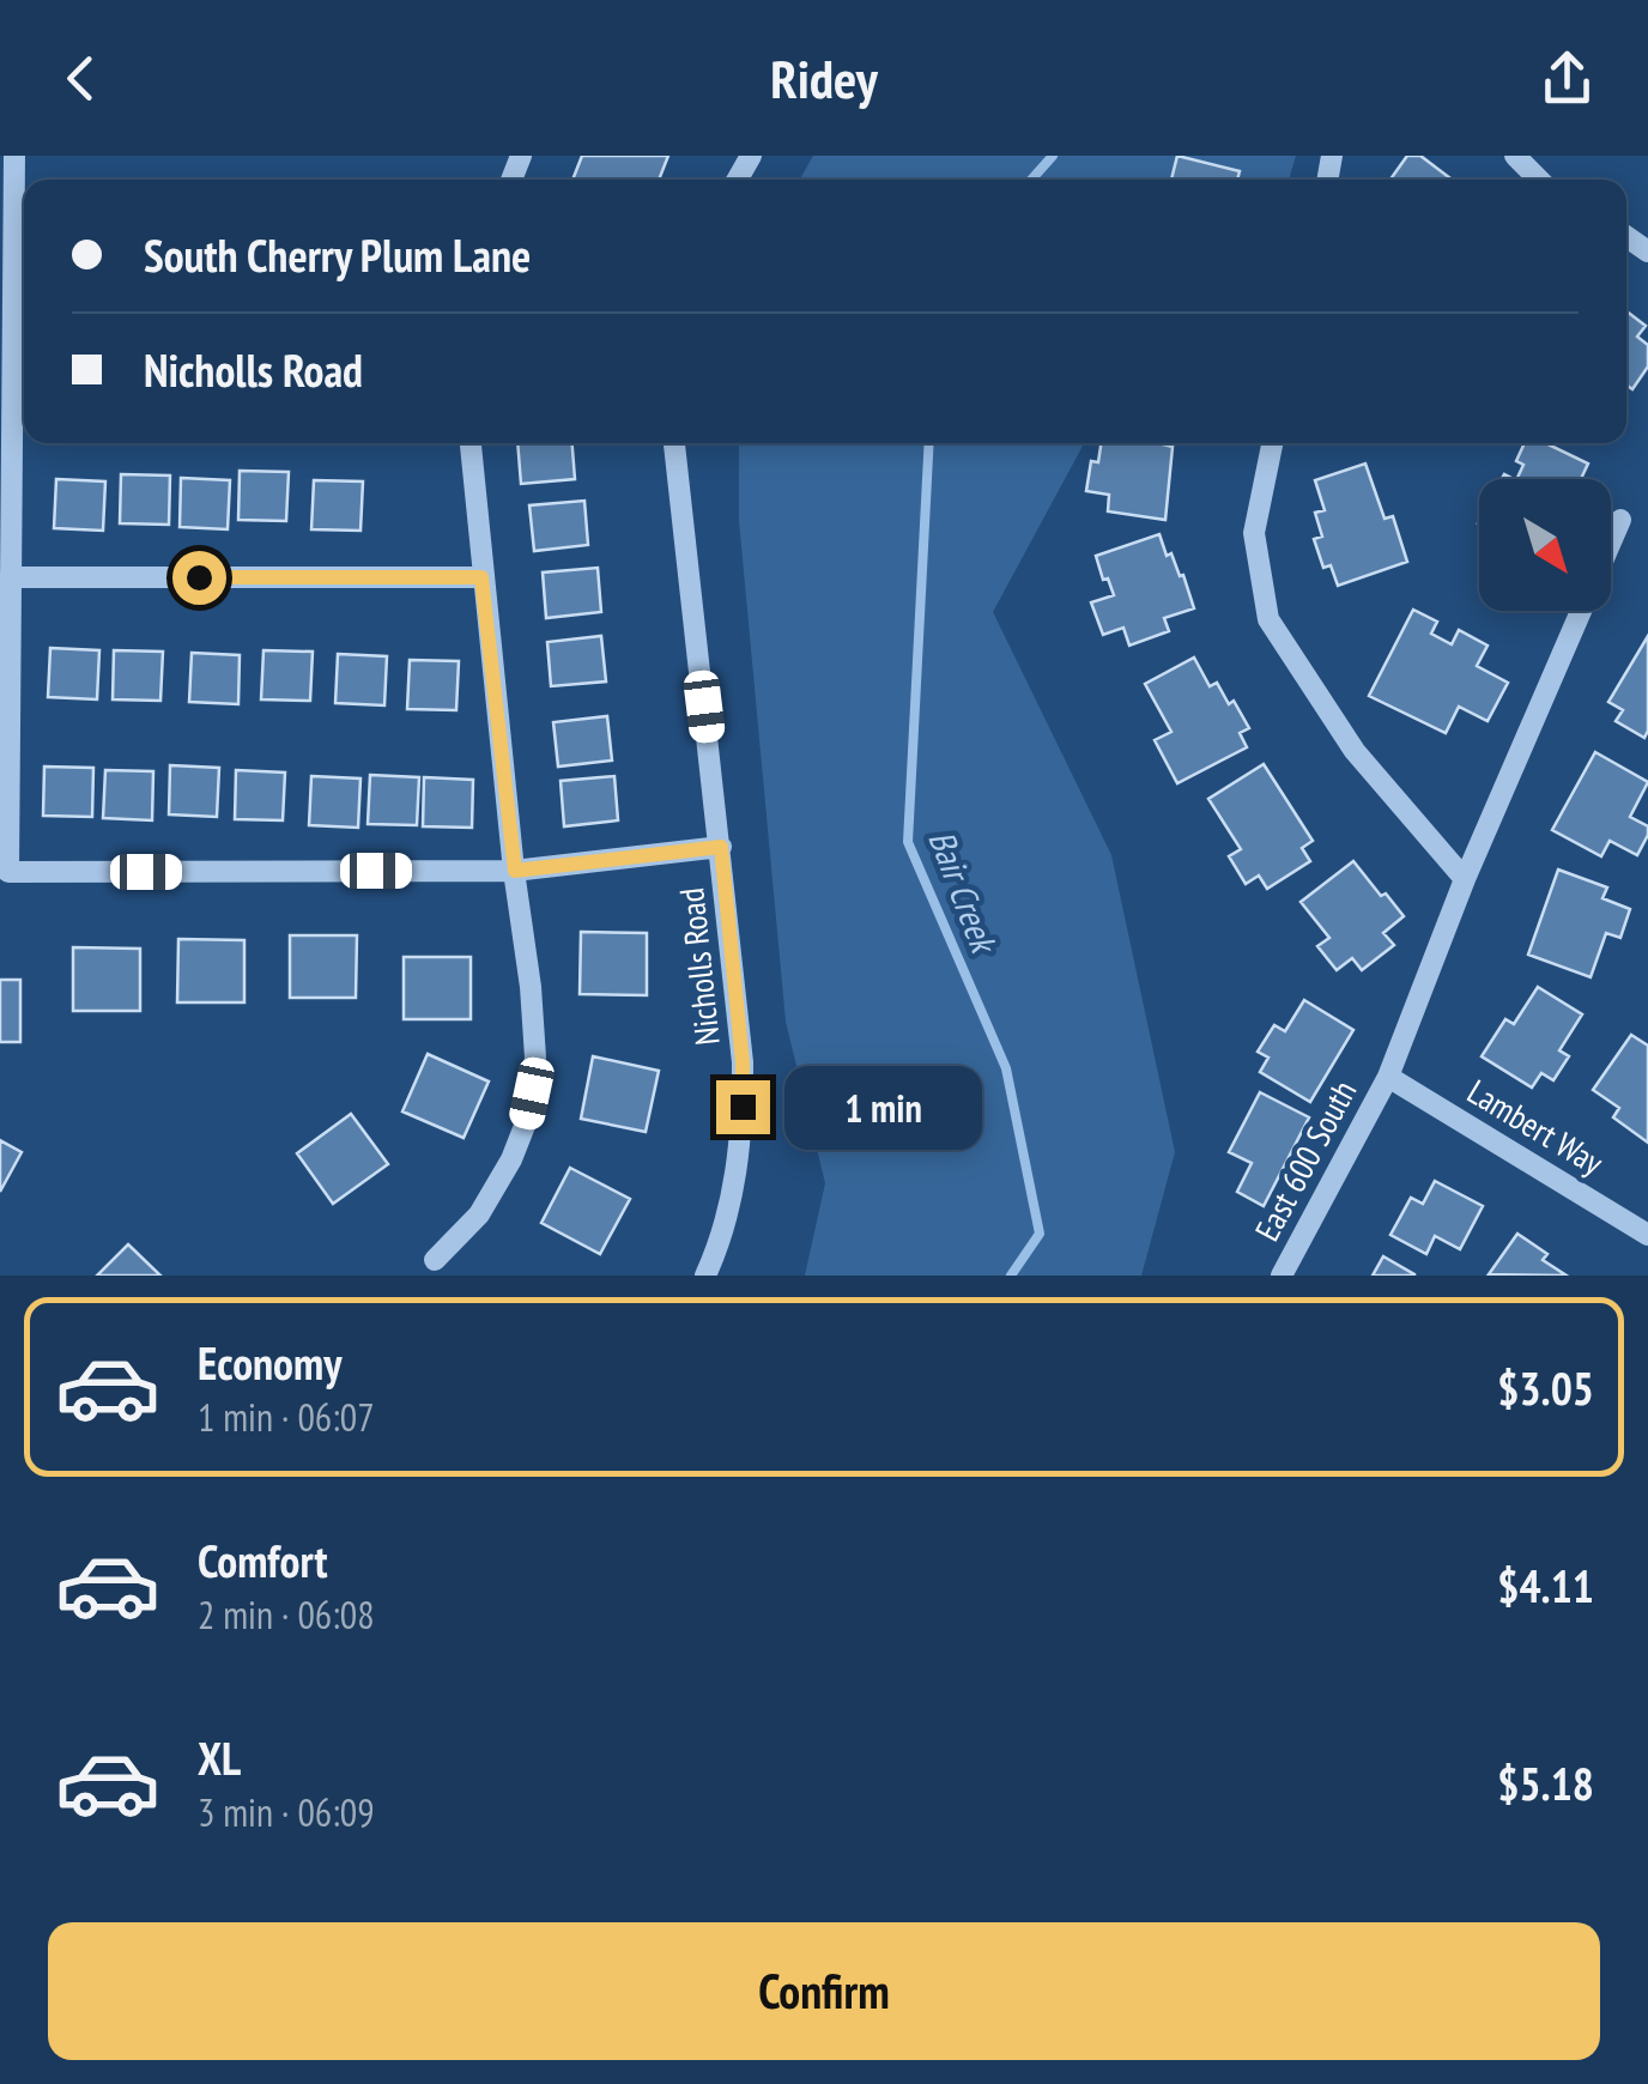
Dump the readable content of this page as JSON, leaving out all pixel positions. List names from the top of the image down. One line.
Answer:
{"streets":{"street":["Nicholls Road","Lambert Way","East 600 South"]},"crossings":[["Lambert Way","East 600 South"]],"water":["Bair Creek"],"north":"bottom right","page":{"header":"Ridey","banner":["South Cherry Plum Lane","Nicholls Road"],"bubble":"1 min","list":[{"name":"Economy","note":"1 min · 06:07","value":"$3.05"},{"name":"Comfort","note":"2 min · 06:08","value":"$4.11"},{"name":"XL","note":"3 min · 06:09","value":"$5.18"}],"buttons":"Confirm"}}
